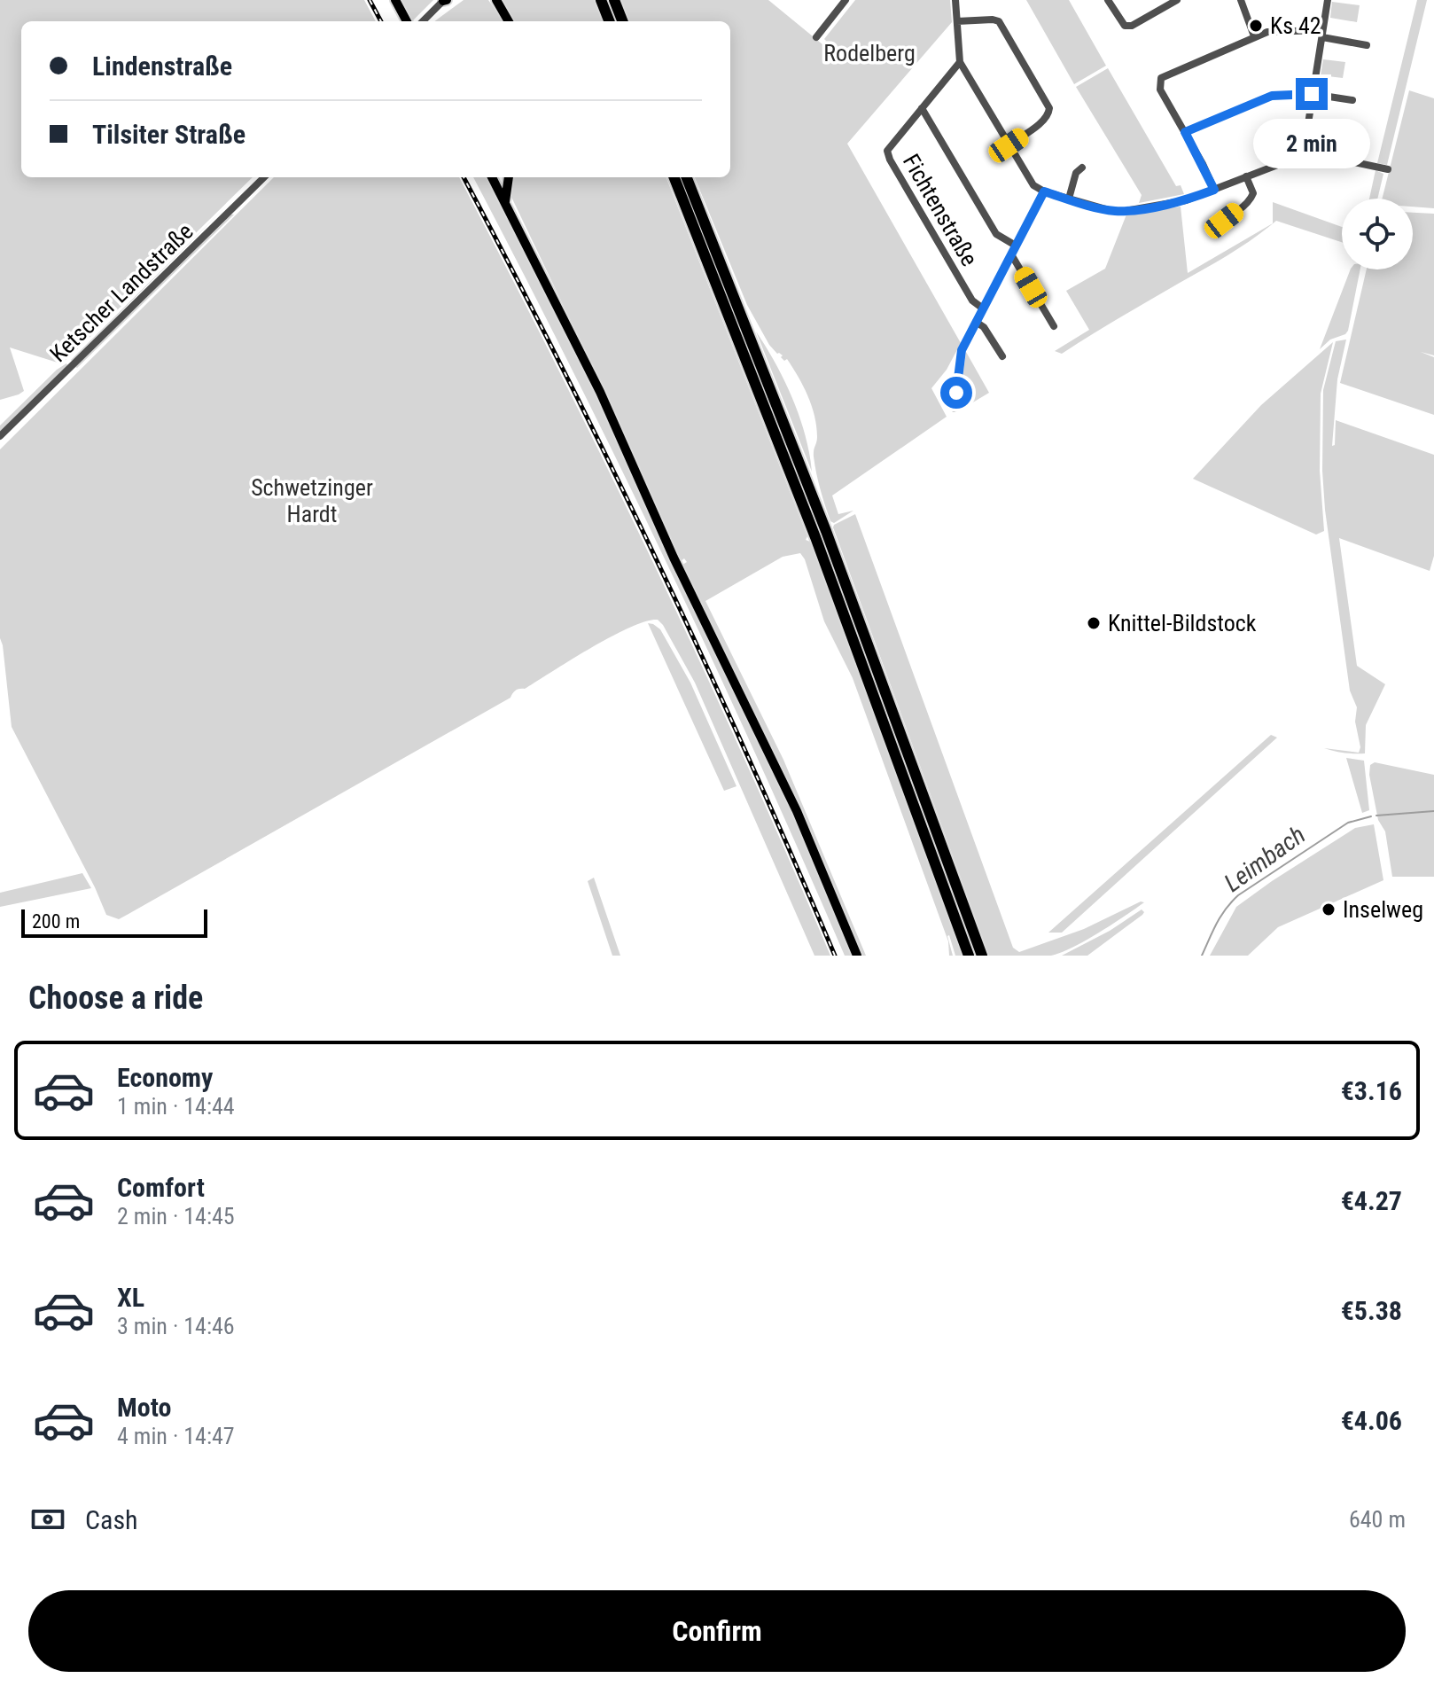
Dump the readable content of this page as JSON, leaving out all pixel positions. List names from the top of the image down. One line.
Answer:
{"streets":{"street":["Fichtenstraße","Ketscher Landstraße"]},"water":["Leimbach"],"parks":["Rodelberg","Schwetzinger Hardt"],"places":["Ks 42","Knittel-Bildstock","Inselweg"],"scale_bar":"200 m","page":{"banner":["Lindenstraße","Tilsiter Straße"],"bubble":"2 min","scale":"200 m","heading":"Choose a ride","list":[{"name":"Economy","note":"1 min · 14:44","value":"€3.16"},{"name":"Comfort","note":"2 min · 14:45","value":"€4.27"},{"name":"XL","note":"3 min · 14:46","value":"€5.38"},{"name":"Moto","note":"4 min · 14:47","value":"€4.06"}],"pay":["Cash","640 m"],"buttons":"Confirm"}}
